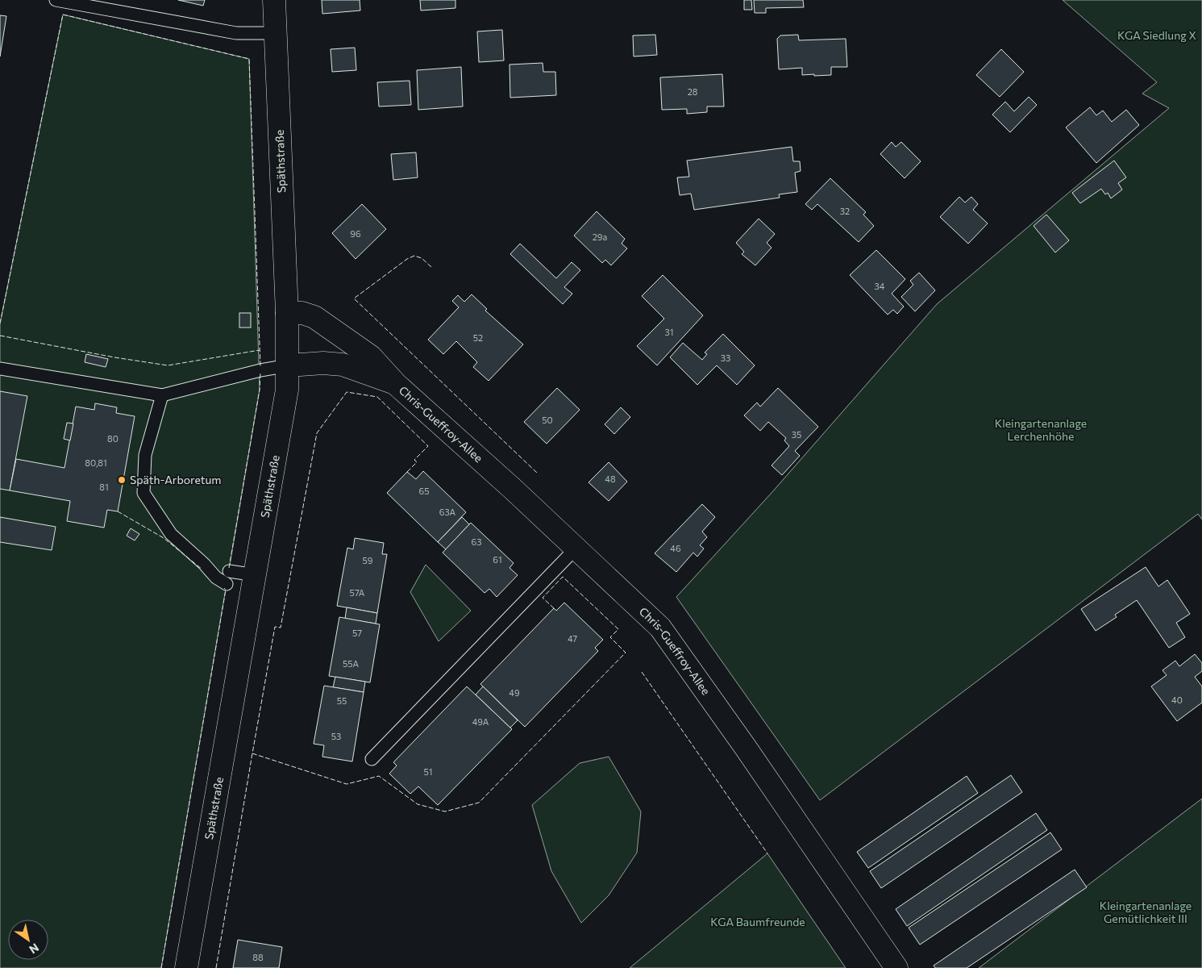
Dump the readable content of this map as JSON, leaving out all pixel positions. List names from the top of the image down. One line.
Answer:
{"streets":{"street":["Späthstraße","Chris-Gueffroy-Allee"]},"crossings":[["Späthstraße","Chris-Gueffroy-Allee"]],"parks":["KGA Siedlung X","Kleingartenanlage Lerchenhöhe","Kleingartenanlage Gemütlichkeit III","KGA Baumfreunde"],"places":["Späth-Arboretum"],"house_numbers":["28","32","96","29a","34","31","52","33","50","35","80","80,81","48","81","65","63A","63","46","61","59","57A","57","47","55A","49","40","55","49A","53","51","88"],"north":"bottom right"}
